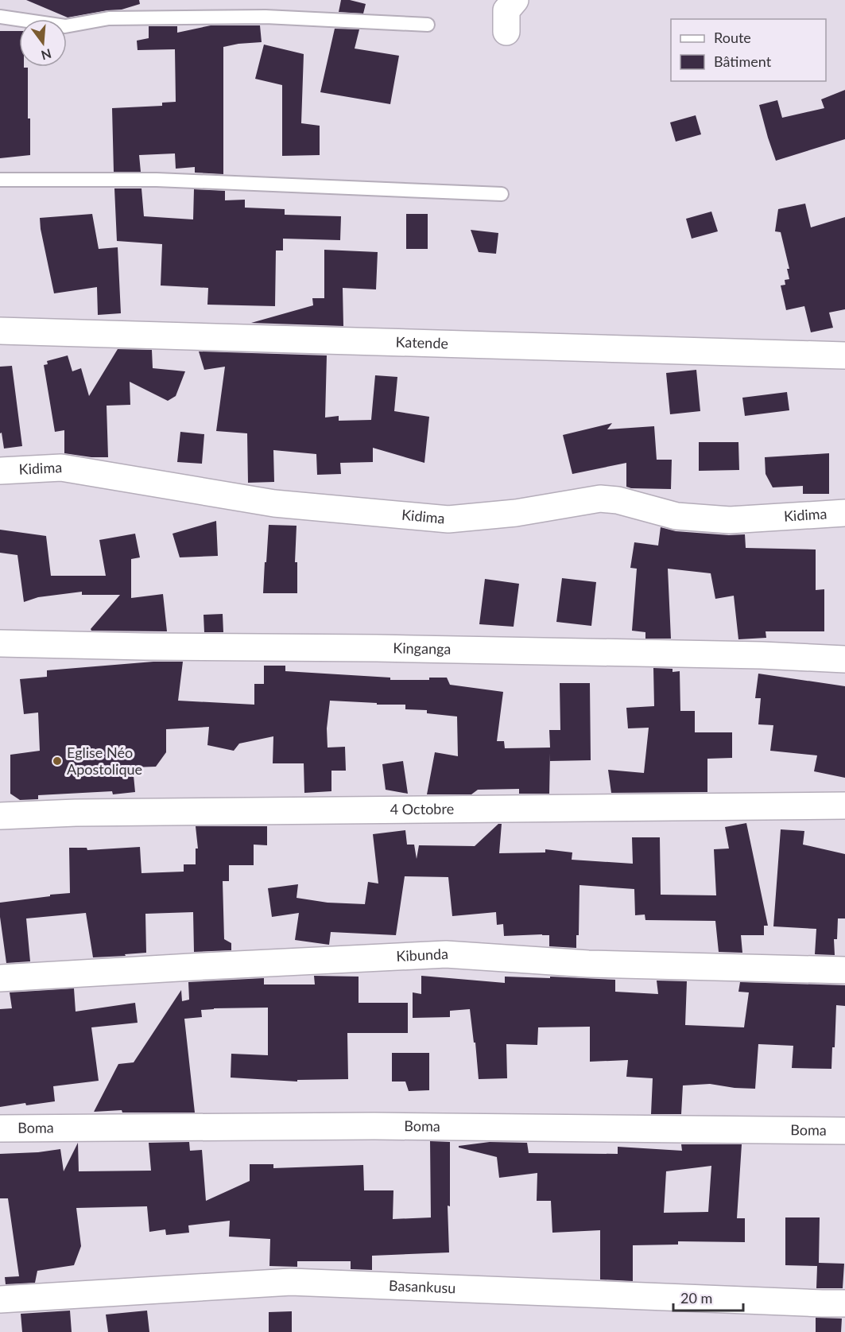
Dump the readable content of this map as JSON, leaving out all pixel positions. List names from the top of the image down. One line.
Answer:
{"streets":{"street":["Katende","Kidima","Kinganga","4 Octobre","Kibunda","Boma","Basankusu"]},"places":["Eglise Néo Apostolique"],"legend":["Route","Bâtiment"],"scale_bar":"20 m","north":"bottom"}
